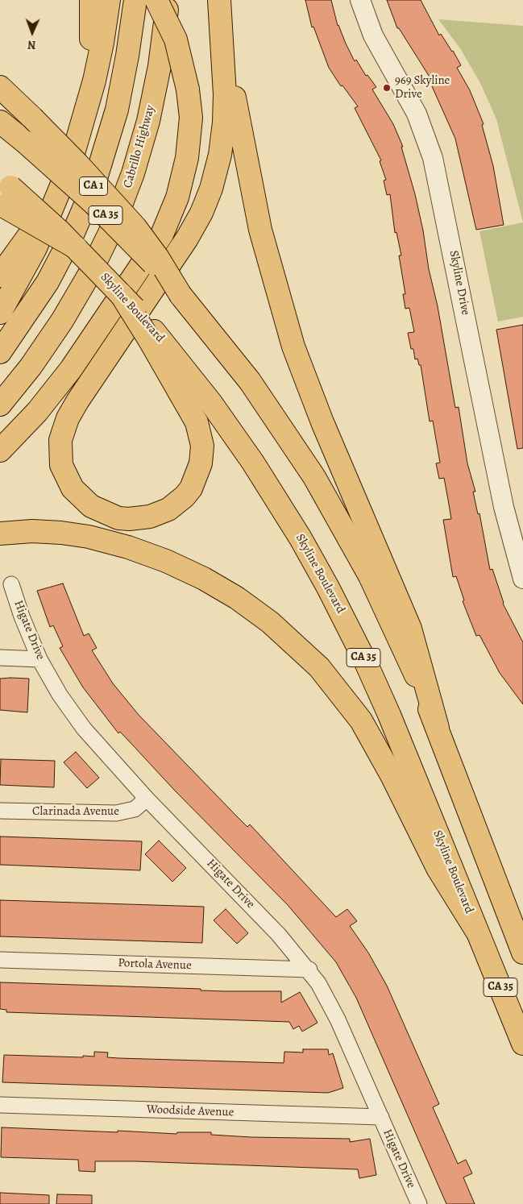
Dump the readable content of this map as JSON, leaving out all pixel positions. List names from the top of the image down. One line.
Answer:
{"streets":{"main road":["Cabrillo Highway","CA 1","CA 35","Skyline Boulevard"],"street":["Skyline Drive","Higate Drive","Clarinada Avenue","Portola Avenue","Woodside Avenue"]},"crossings":[["Higate Drive","Clarinada Avenue"],["Higate Drive","Portola Avenue"],["Higate Drive","Woodside Avenue"]],"places":["969 Skyline Drive"],"north":"bottom"}
